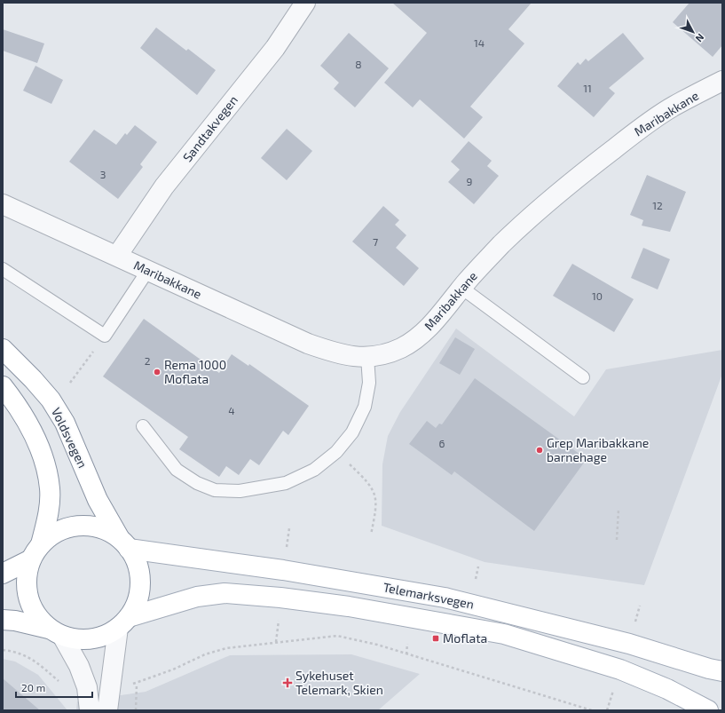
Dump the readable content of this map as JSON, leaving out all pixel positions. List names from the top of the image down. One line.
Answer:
{"streets":{"main road":["Voldsvegen","Telemarksvegen"],"street":["Maribakkane","Sandtakvegen"]},"crossings":[["Maribakkane","Sandtakvegen"],["Voldsvegen","Telemarksvegen"]],"places":{"other":["Rema 1000 Moflata","Grep Maribakkane barnehage"],"transit":["Moflata"],"health":["Sykehuset Telemark, Skien"]},"house_numbers":["14","8","11","3","9","12","7","10","2","4","6"],"scale_bar":"20 m","north":"bottom right"}
